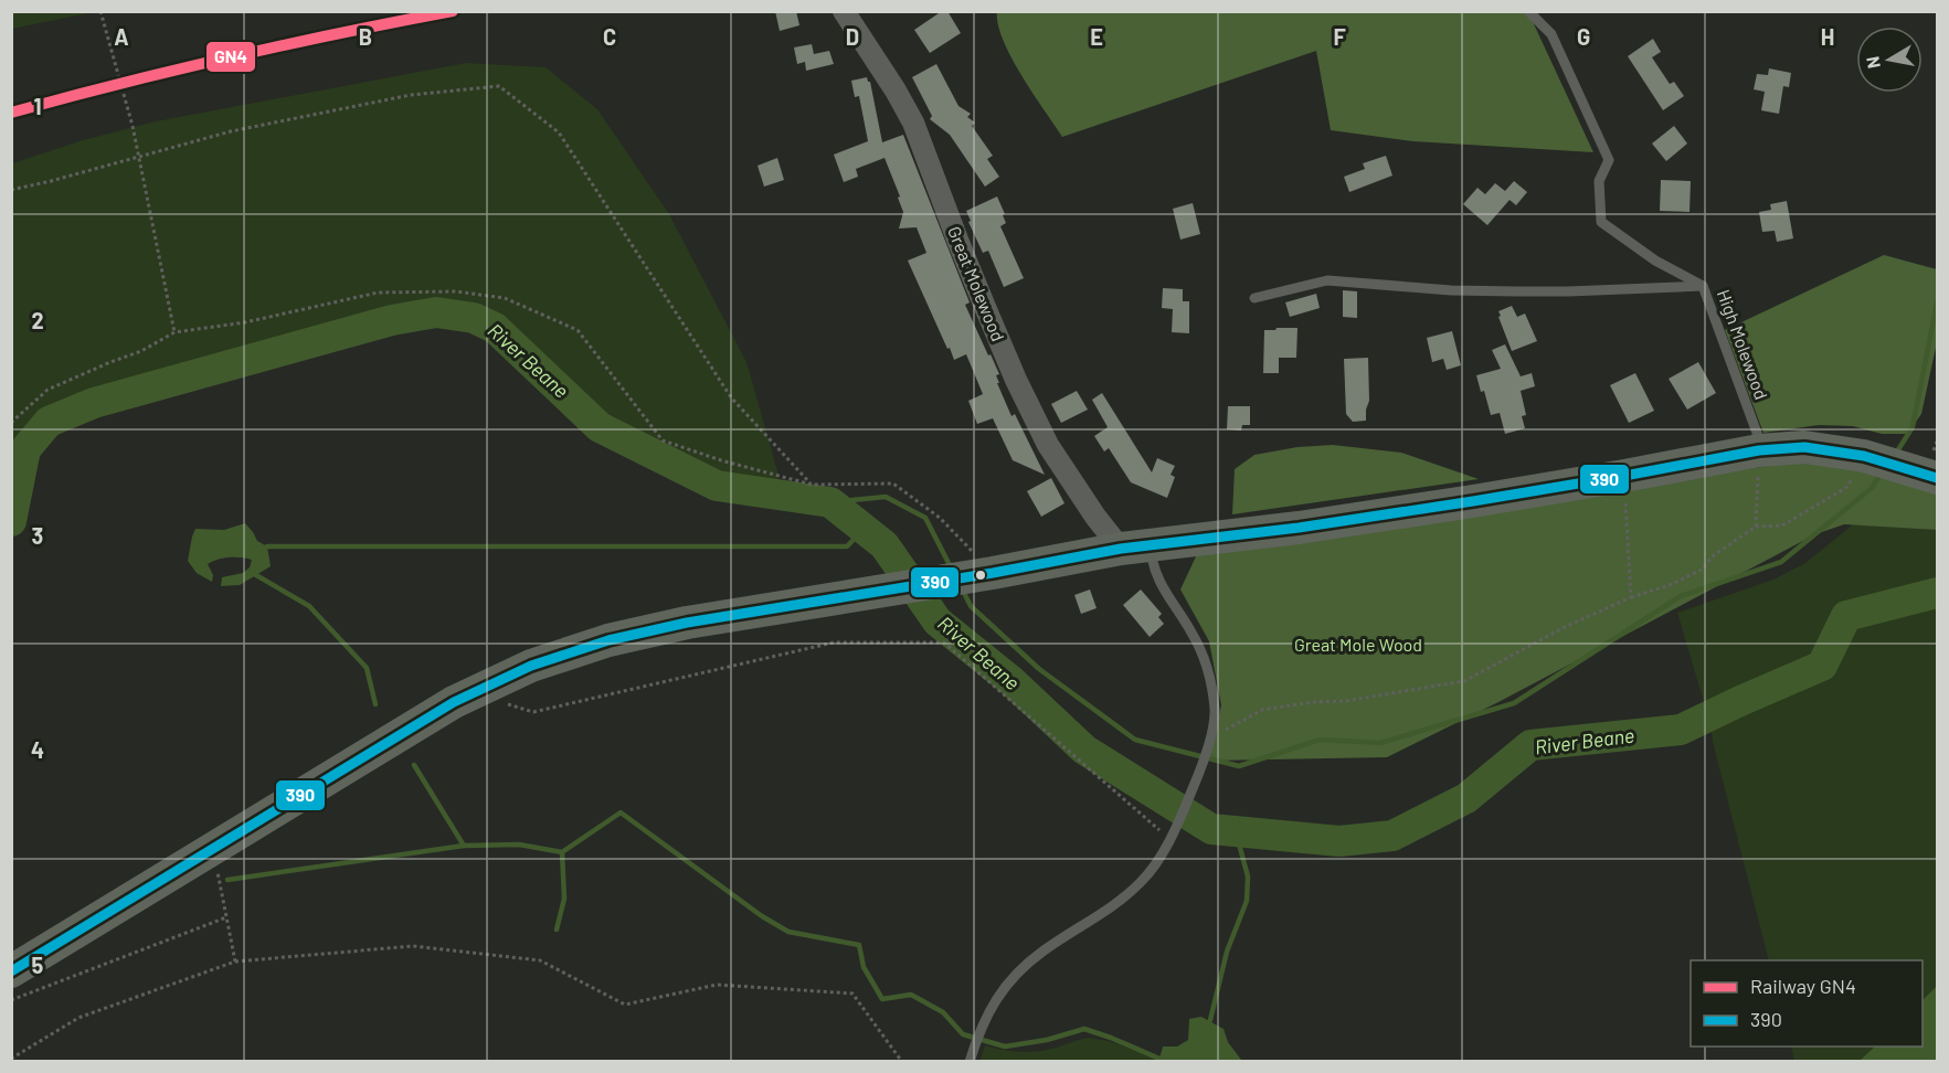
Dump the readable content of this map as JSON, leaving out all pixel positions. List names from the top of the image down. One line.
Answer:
{"streets":{"street":["Great Molewood"],"lane":["High Molewood"]},"water":["River Beane"],"parks":["Great Mole Wood"],"lines":["rail line GN4","transit line 390"],"legend":["Railway GN4","390"],"north":"left","grid":{"columns":["A","B","C","D","E","F","G","H"],"rows":["1","2","3","4","5"]}}
